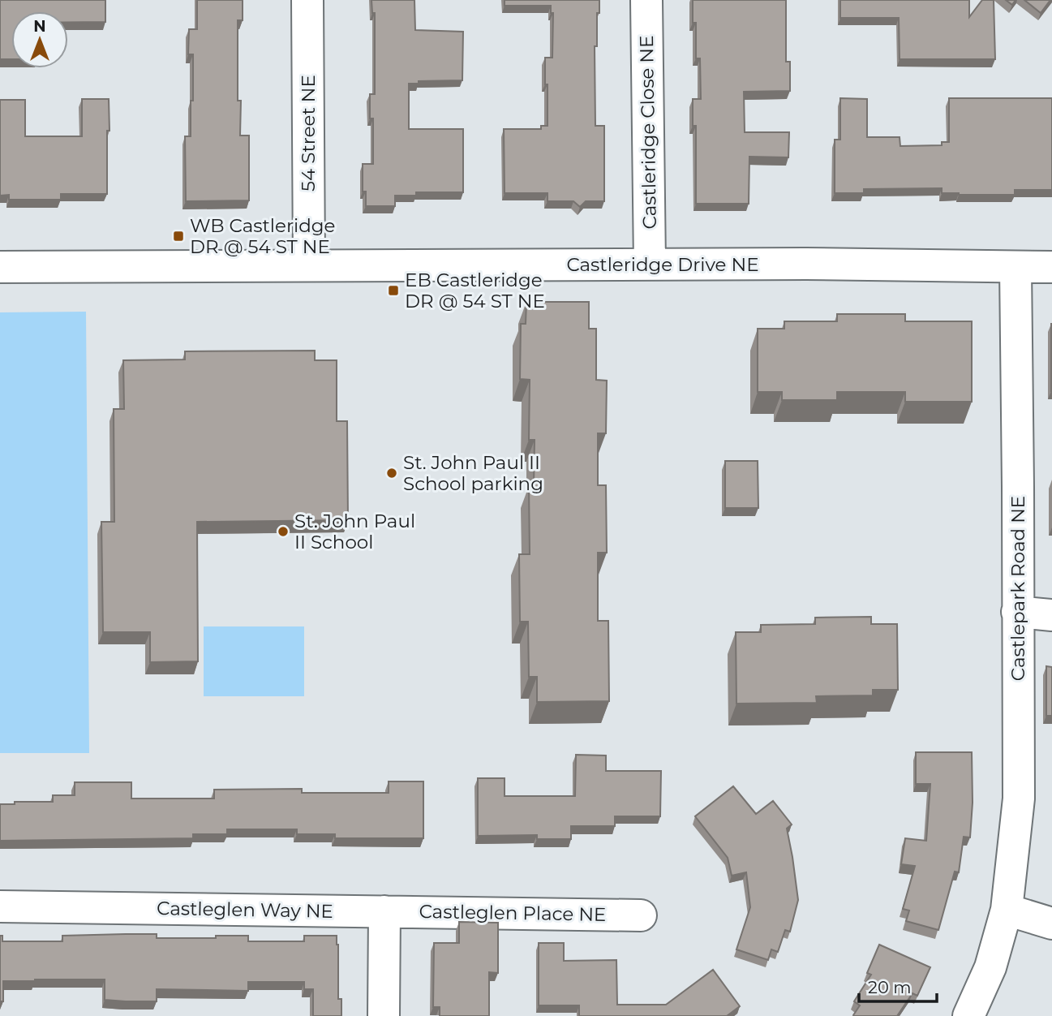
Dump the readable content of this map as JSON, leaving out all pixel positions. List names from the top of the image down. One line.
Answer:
{"streets":{"street":["Castleridge Close NE","54 Street NE","Castleridge Drive NE","Castlepark Road NE","Castleglen Way NE","Castleglen Place NE"]},"crossings":[["Castleridge Close NE","Castleridge Drive NE"],["54 Street NE","Castleridge Drive NE"],["Castleridge Drive NE","Castlepark Road NE"],["Castleglen Way NE","Castleglen Place NE"]],"places":{"transit":["WB Castleridge DR @ 54 ST NE","EB Castleridge DR @ 54 ST NE"],"other":["St. John Paul II School parking","St. John Paul II School"]},"scale_bar":"20 m","north":"top"}
